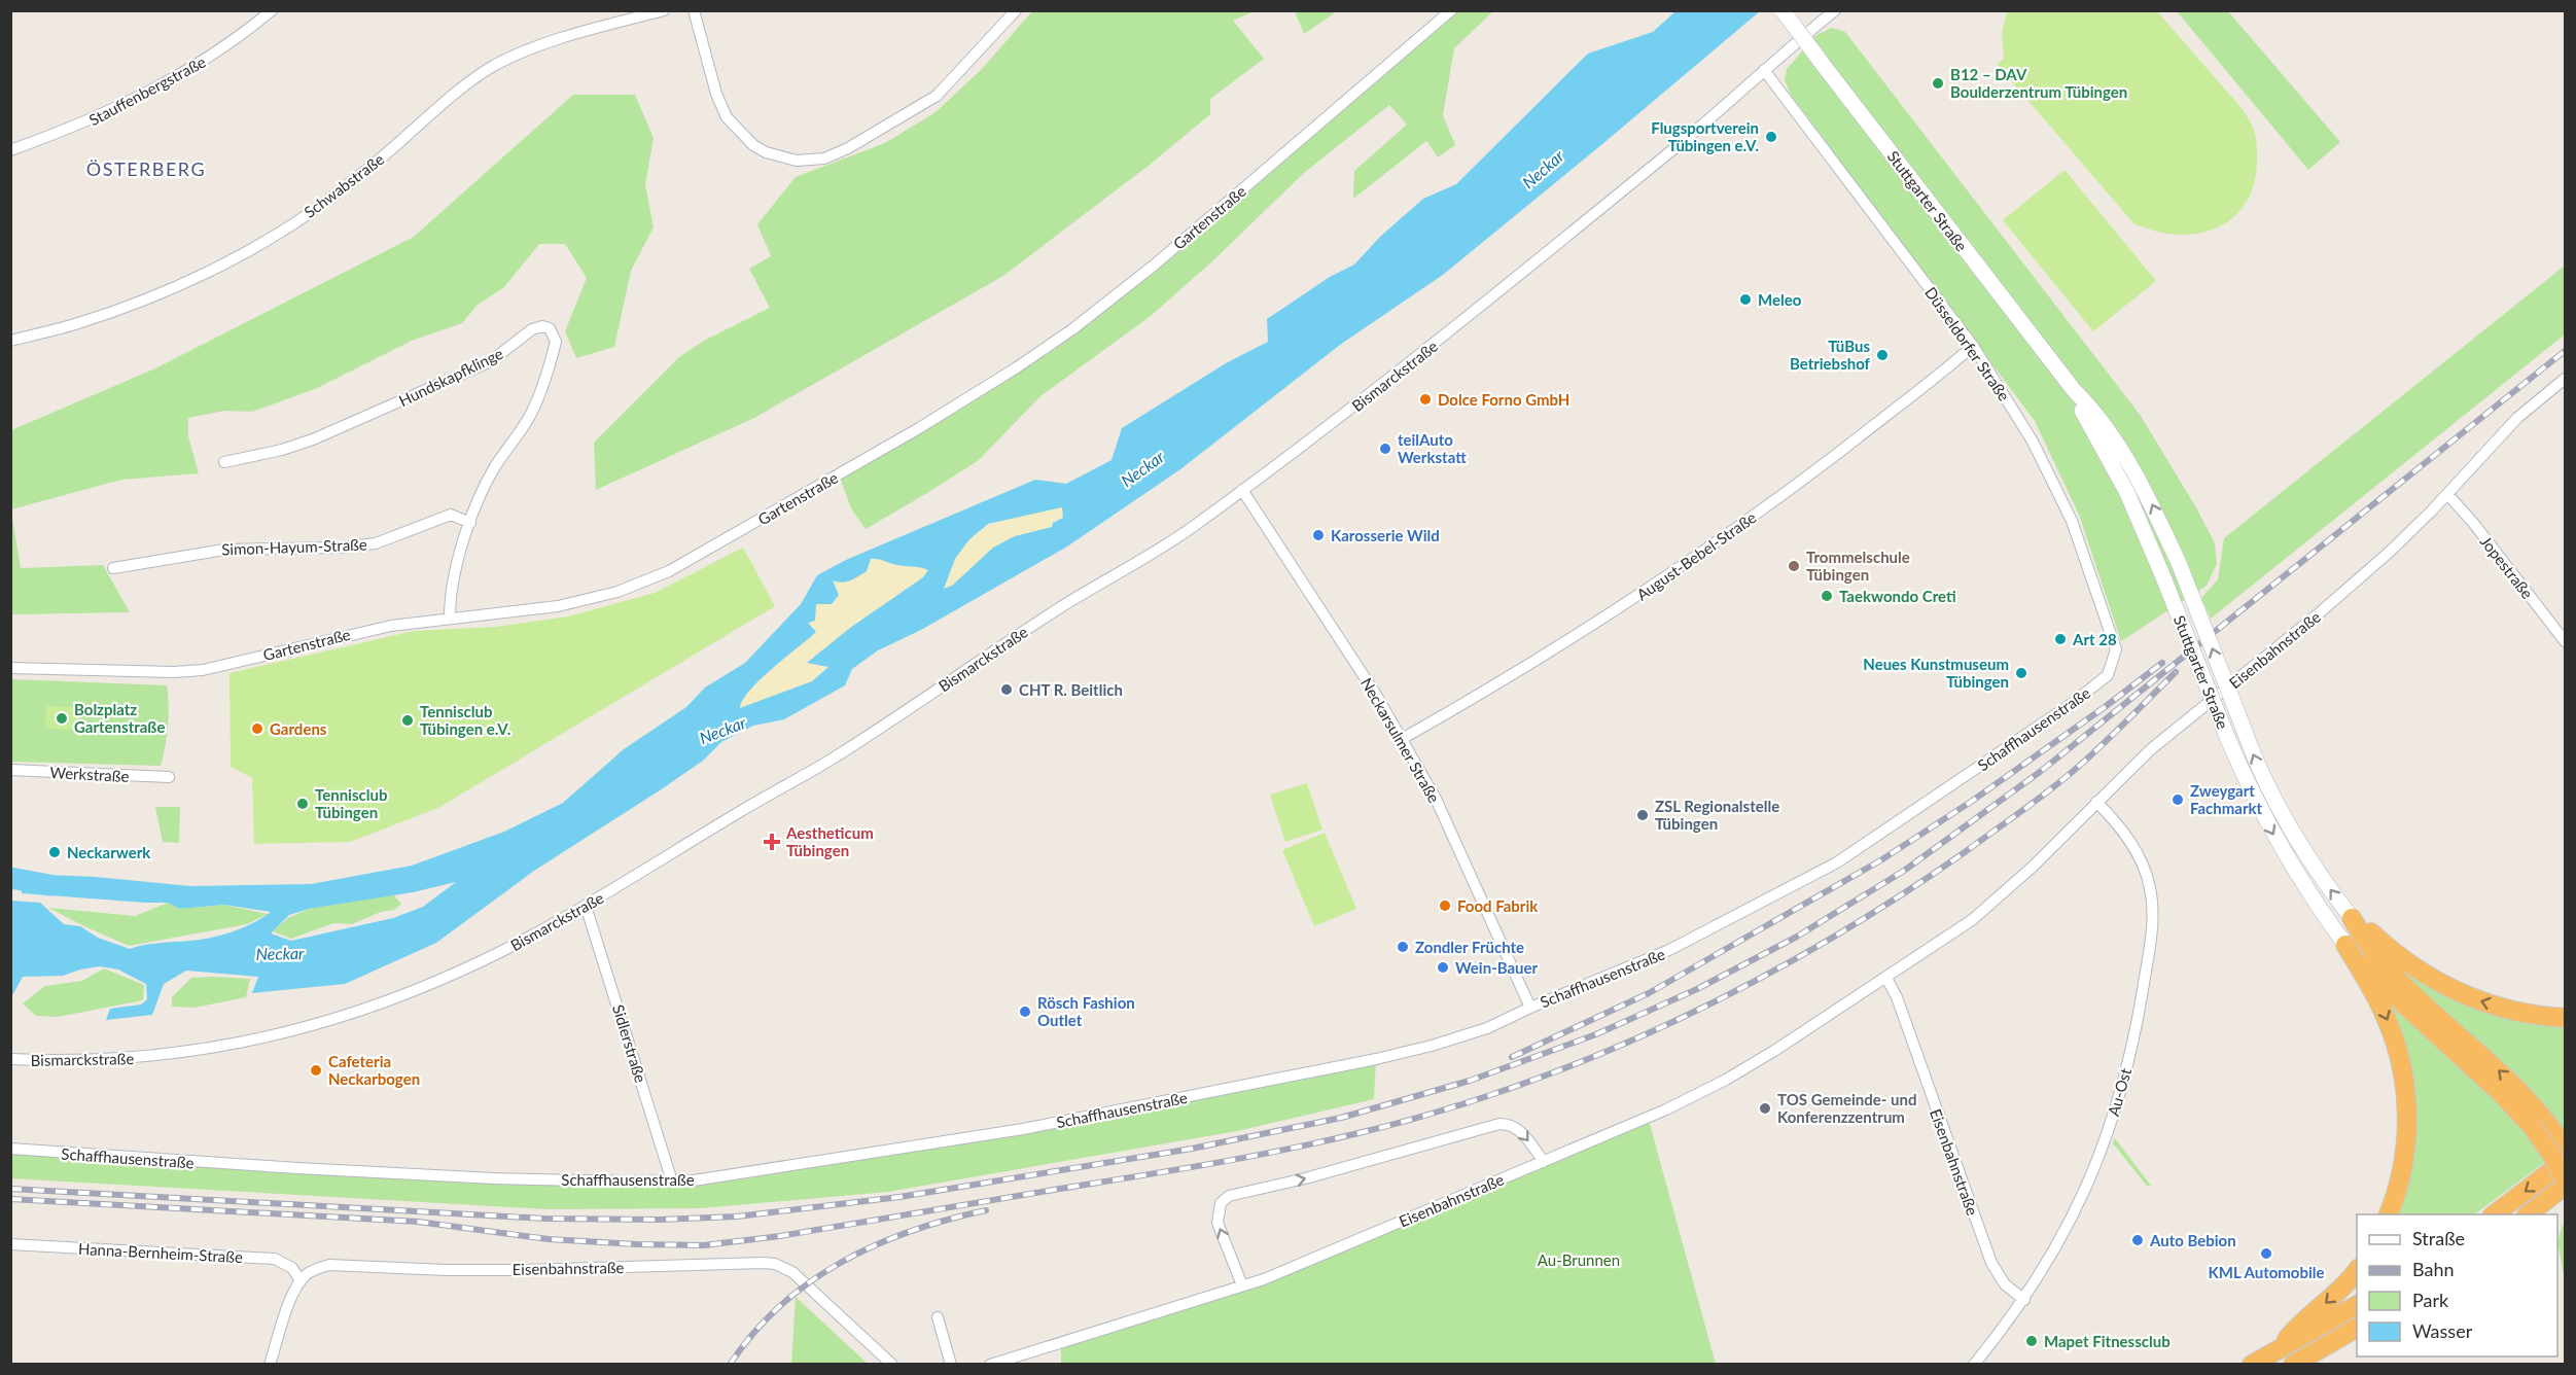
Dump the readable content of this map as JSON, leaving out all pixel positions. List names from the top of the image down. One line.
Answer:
{"streets":{"main road":["Stuttgarter Straße"],"street":["Stauffenbergstraße","Schwabstraße","Gartenstraße","Düsseldorfer Straße","Bismarckstraße","Hundskapfklinge","Simon-Hayum-Straße","August-Bebel-Straße","Jopestraße","Eisenbahnstraße","Schaffhausenstraße","Neckarsulmer Straße","Werkstraße","Sidlerstraße","Au-Ost","Hanna-Bernheim-Straße"]},"crossings":[["Gartenstraße","Hundskapfklinge"],["Düsseldorfer Straße","Bismarckstraße"],["Düsseldorfer Straße","August-Bebel-Straße"],["Düsseldorfer Straße","Schaffhausenstraße"],["Bismarckstraße","Neckarsulmer Straße"],["Bismarckstraße","Sidlerstraße"],["Hundskapfklinge","Simon-Hayum-Straße"],["August-Bebel-Straße","Neckarsulmer Straße"],["Jopestraße","Eisenbahnstraße"],["Eisenbahnstraße","Au-Ost"],["Eisenbahnstraße","Hanna-Bernheim-Straße"],["Schaffhausenstraße","Neckarsulmer Straße"],["Schaffhausenstraße","Sidlerstraße"]],"districts":["ÖSTERBERG"],"water":["Neckar"],"parks":["Au-Brunnen"],"places":{"other":["B12 – DAV Boulderzentrum Tübingen","Flugsportverein Tübingen e.V.","Meleo","TüBus Betriebshof","Dolce Forno GmbH","teilAuto Werkstatt","Karosserie Wild","Trommelschule Tübingen","Taekwondo Creti","Art 28","Neues Kunstmuseum Tübingen","CHT R. Beitlich","Bolzplatz Gartenstraße","Tennisclub Tübingen e.V.","Gardens","Zweygart Fachmarkt","Tennisclub Tübingen","ZSL Regionalstelle Tübingen","Neckarwerk","Food Fabrik","Zondler Früchte","Wein-Bauer","Rösch Fashion Outlet","Cafeteria Neckarbogen","TOS Gemeinde- und Konferenzzentrum","Auto Bebion","KML Automobile","Mapet Fitnessclub"],"health":["Aestheticum Tübingen"]},"legend":["Straße","Bahn","Park","Wasser"]}
